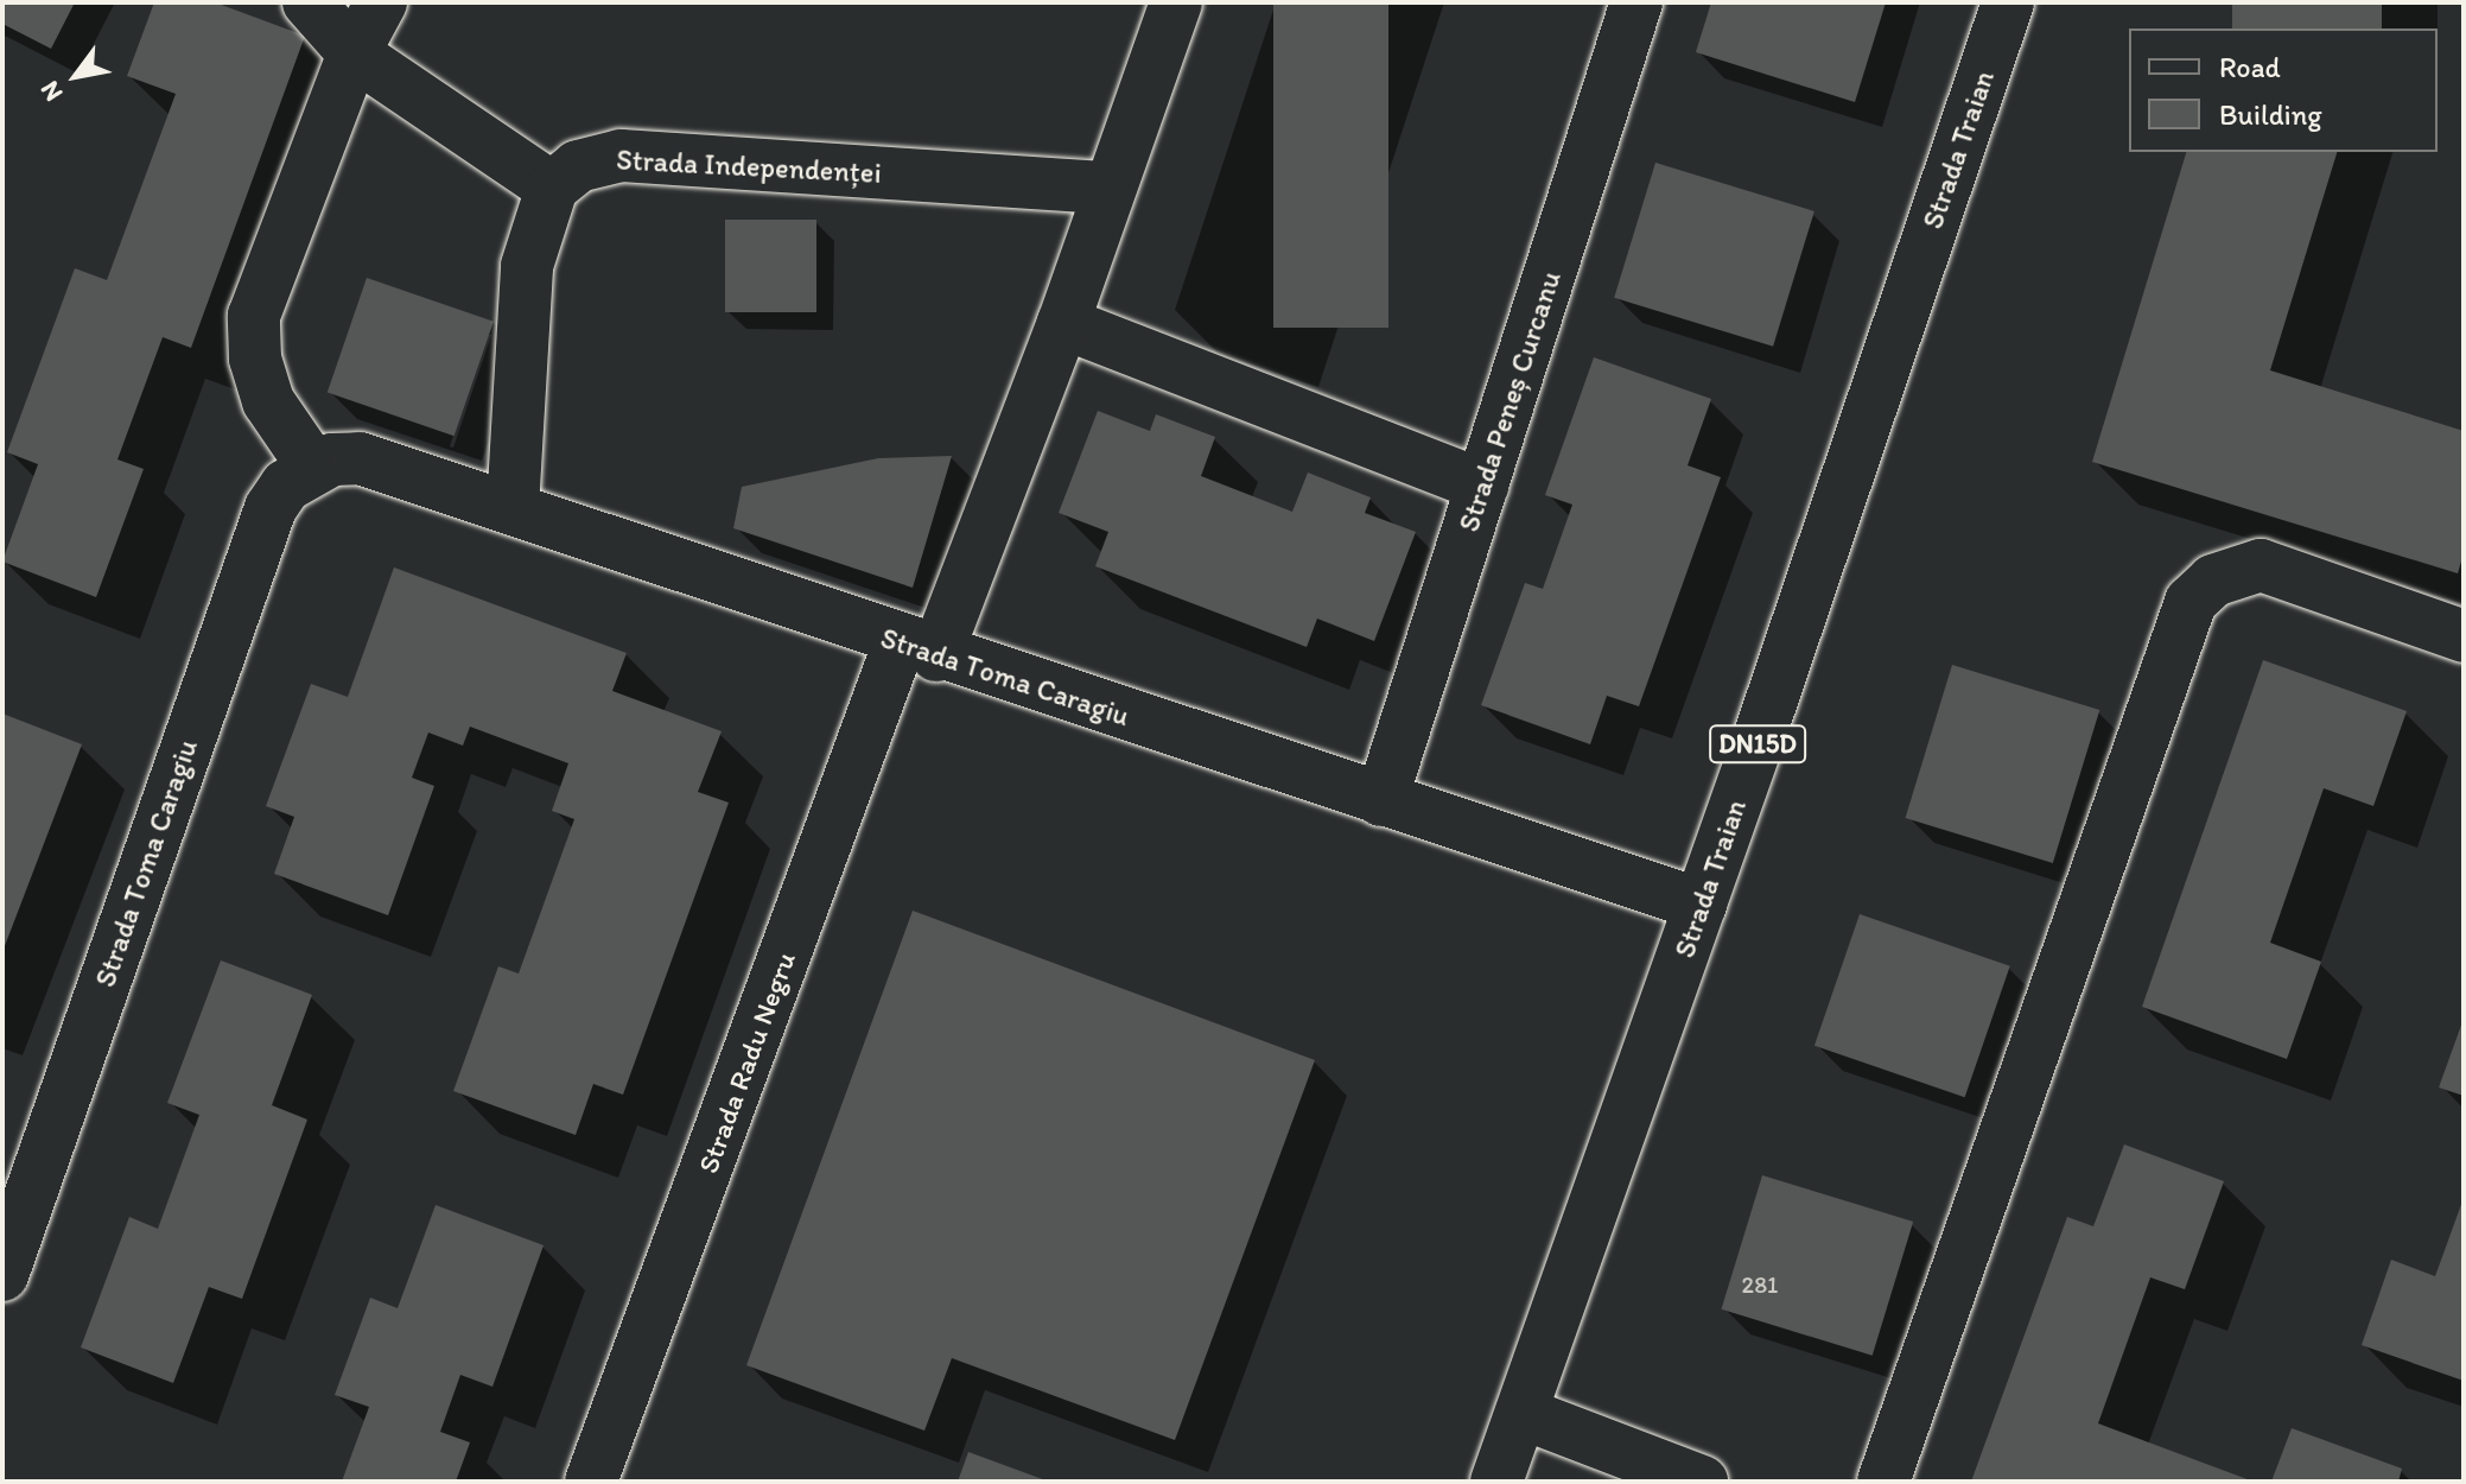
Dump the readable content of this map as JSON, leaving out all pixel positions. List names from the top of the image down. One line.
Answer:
{"streets":{"street":["Strada Traian","Strada Independenței","Strada Peneș Curcanu","Strada Toma Caragiu","DN15D","Strada Radu Negru"]},"crossings":[["Strada Traian","Strada Toma Caragiu"],["Strada Peneș Curcanu","Strada Toma Caragiu"],["Strada Toma Caragiu","Strada Radu Negru"]],"house_numbers":["281"],"legend":["Road","Building"],"north":"bottom left"}
